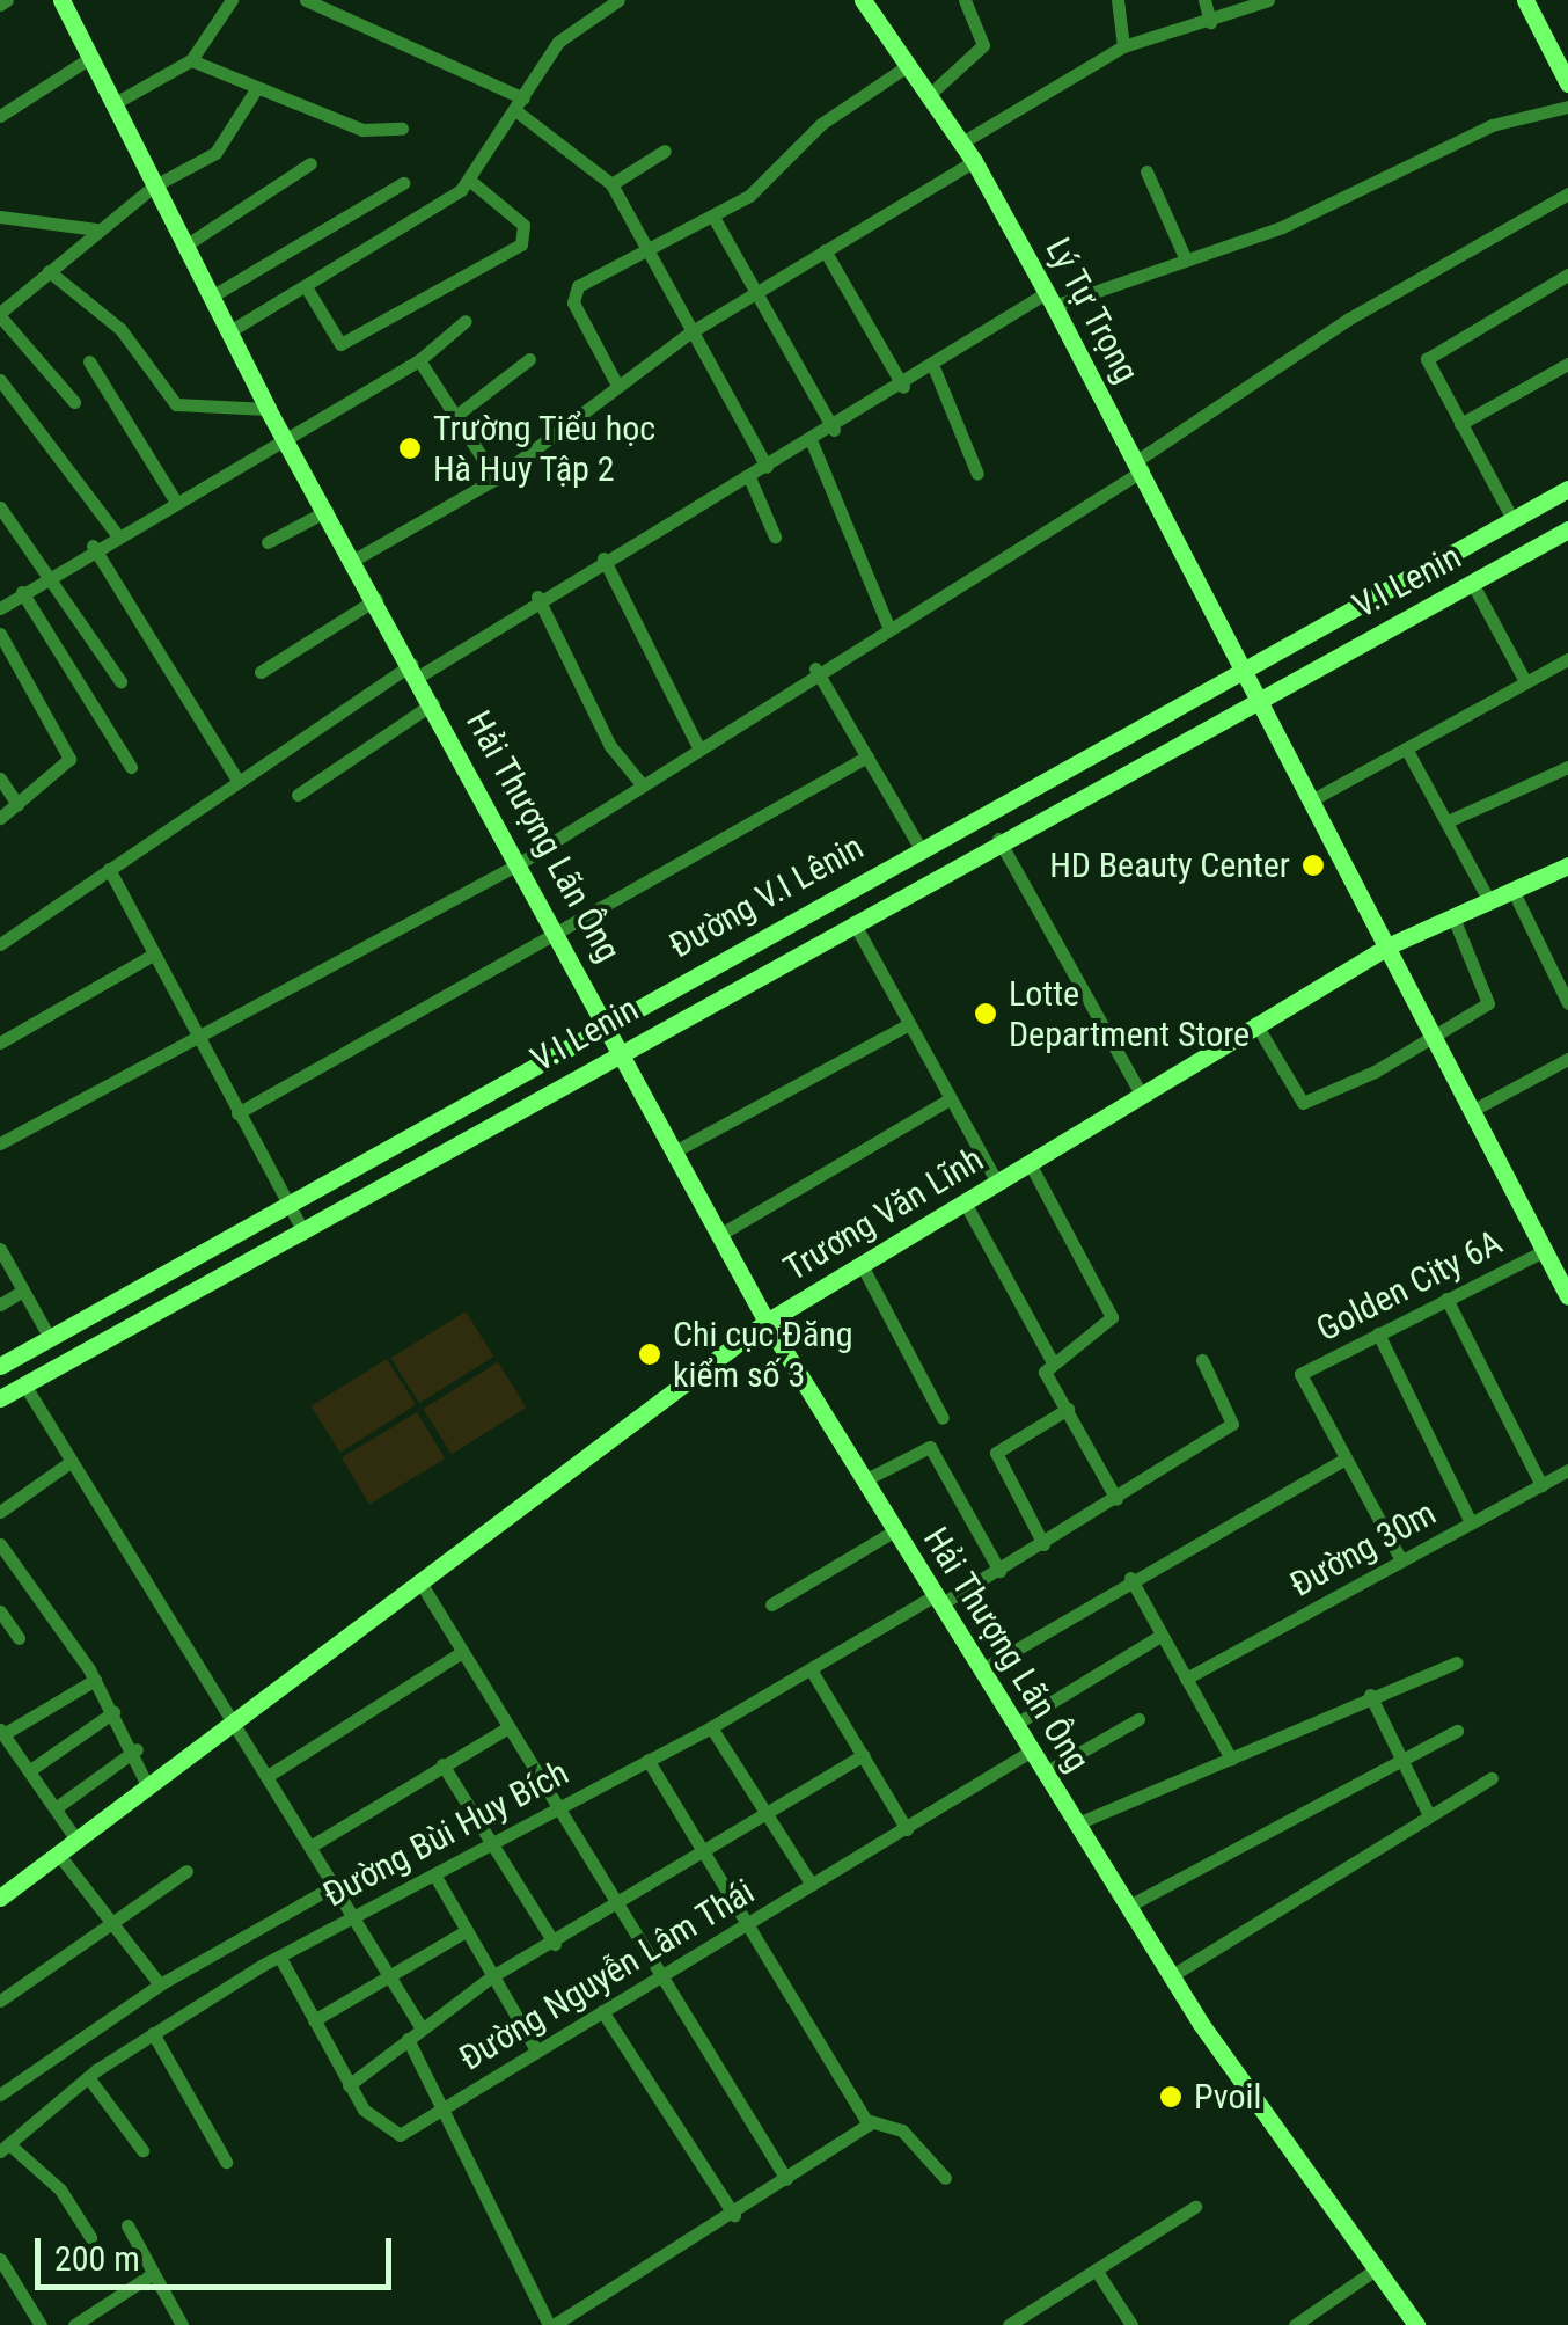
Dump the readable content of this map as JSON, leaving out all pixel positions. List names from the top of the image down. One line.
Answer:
{"streets":{"street":["Lý Tự Trọng","V.I Lenin","Hải Thượng Lãn Ông","Đường V.I Lênin","Trương Văn Lĩnh","Golden City 6A","Đường 30m","Đường Bùi Huy Bích","Đường Nguyễn Lâm Thái"]},"crossings":[["Lý Tự Trọng","V.I Lenin"],["Lý Tự Trọng","Đường V.I Lênin"],["V.I Lenin","Hải Thượng Lãn Ông"],["Hải Thượng Lãn Ông","Đường V.I Lênin"],["Hải Thượng Lãn Ông","Trương Văn Lĩnh"],["Hải Thượng Lãn Ông","Đường Bùi Huy Bích"],["Hải Thượng Lãn Ông","Đường Nguyễn Lâm Thái"],["Đường Bùi Huy Bích","Đường Nguyễn Lâm Thái"]],"places":["Trường Tiểu học Hà Huy Tập 2","HD Beauty Center","Lotte Department Store","Chi cục Đăng kiểm số 3","Pvoil"],"scale_bar":"200 m"}
